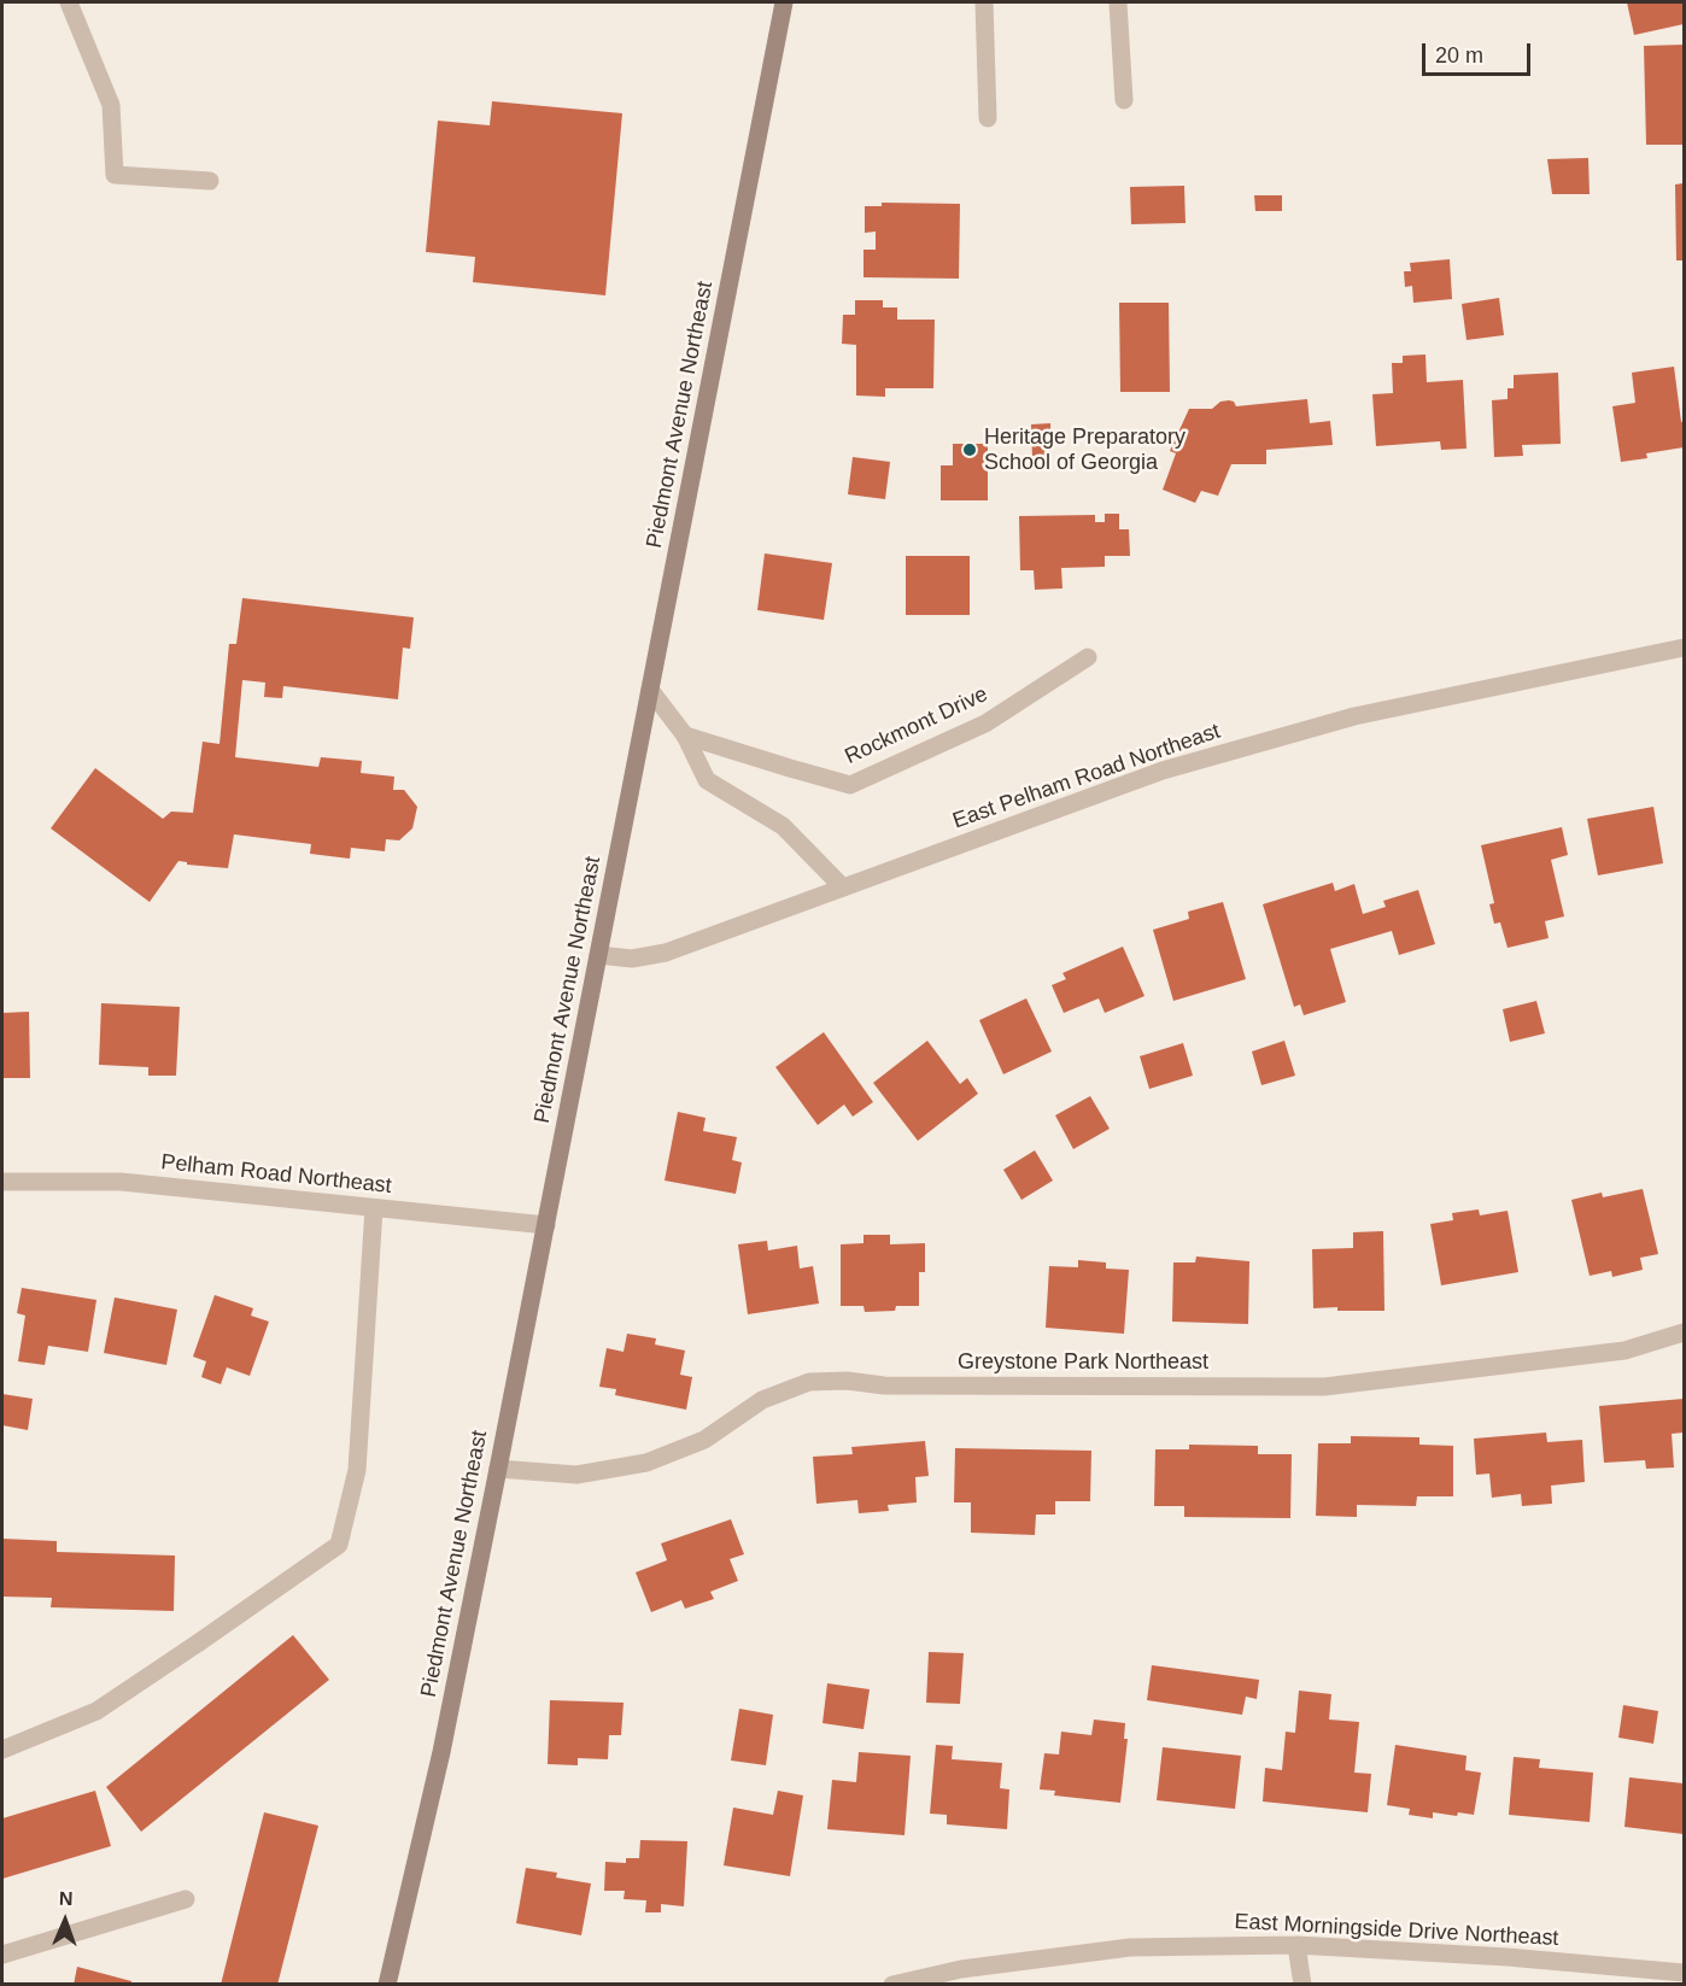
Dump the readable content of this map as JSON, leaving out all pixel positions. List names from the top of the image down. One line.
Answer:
{"streets":{"main road":["Piedmont Avenue Northeast"],"street":["Rockmont Drive","East Pelham Road Northeast","Pelham Road Northeast","Greystone Park Northeast","East Morningside Drive Northeast"]},"crossings":[["Piedmont Avenue Northeast","East Pelham Road Northeast"],["Piedmont Avenue Northeast","Pelham Road Northeast"],["Piedmont Avenue Northeast","Greystone Park Northeast"]],"places":["Heritage Preparatory School of Georgia"],"scale_bar":"20 m","north":"top"}
